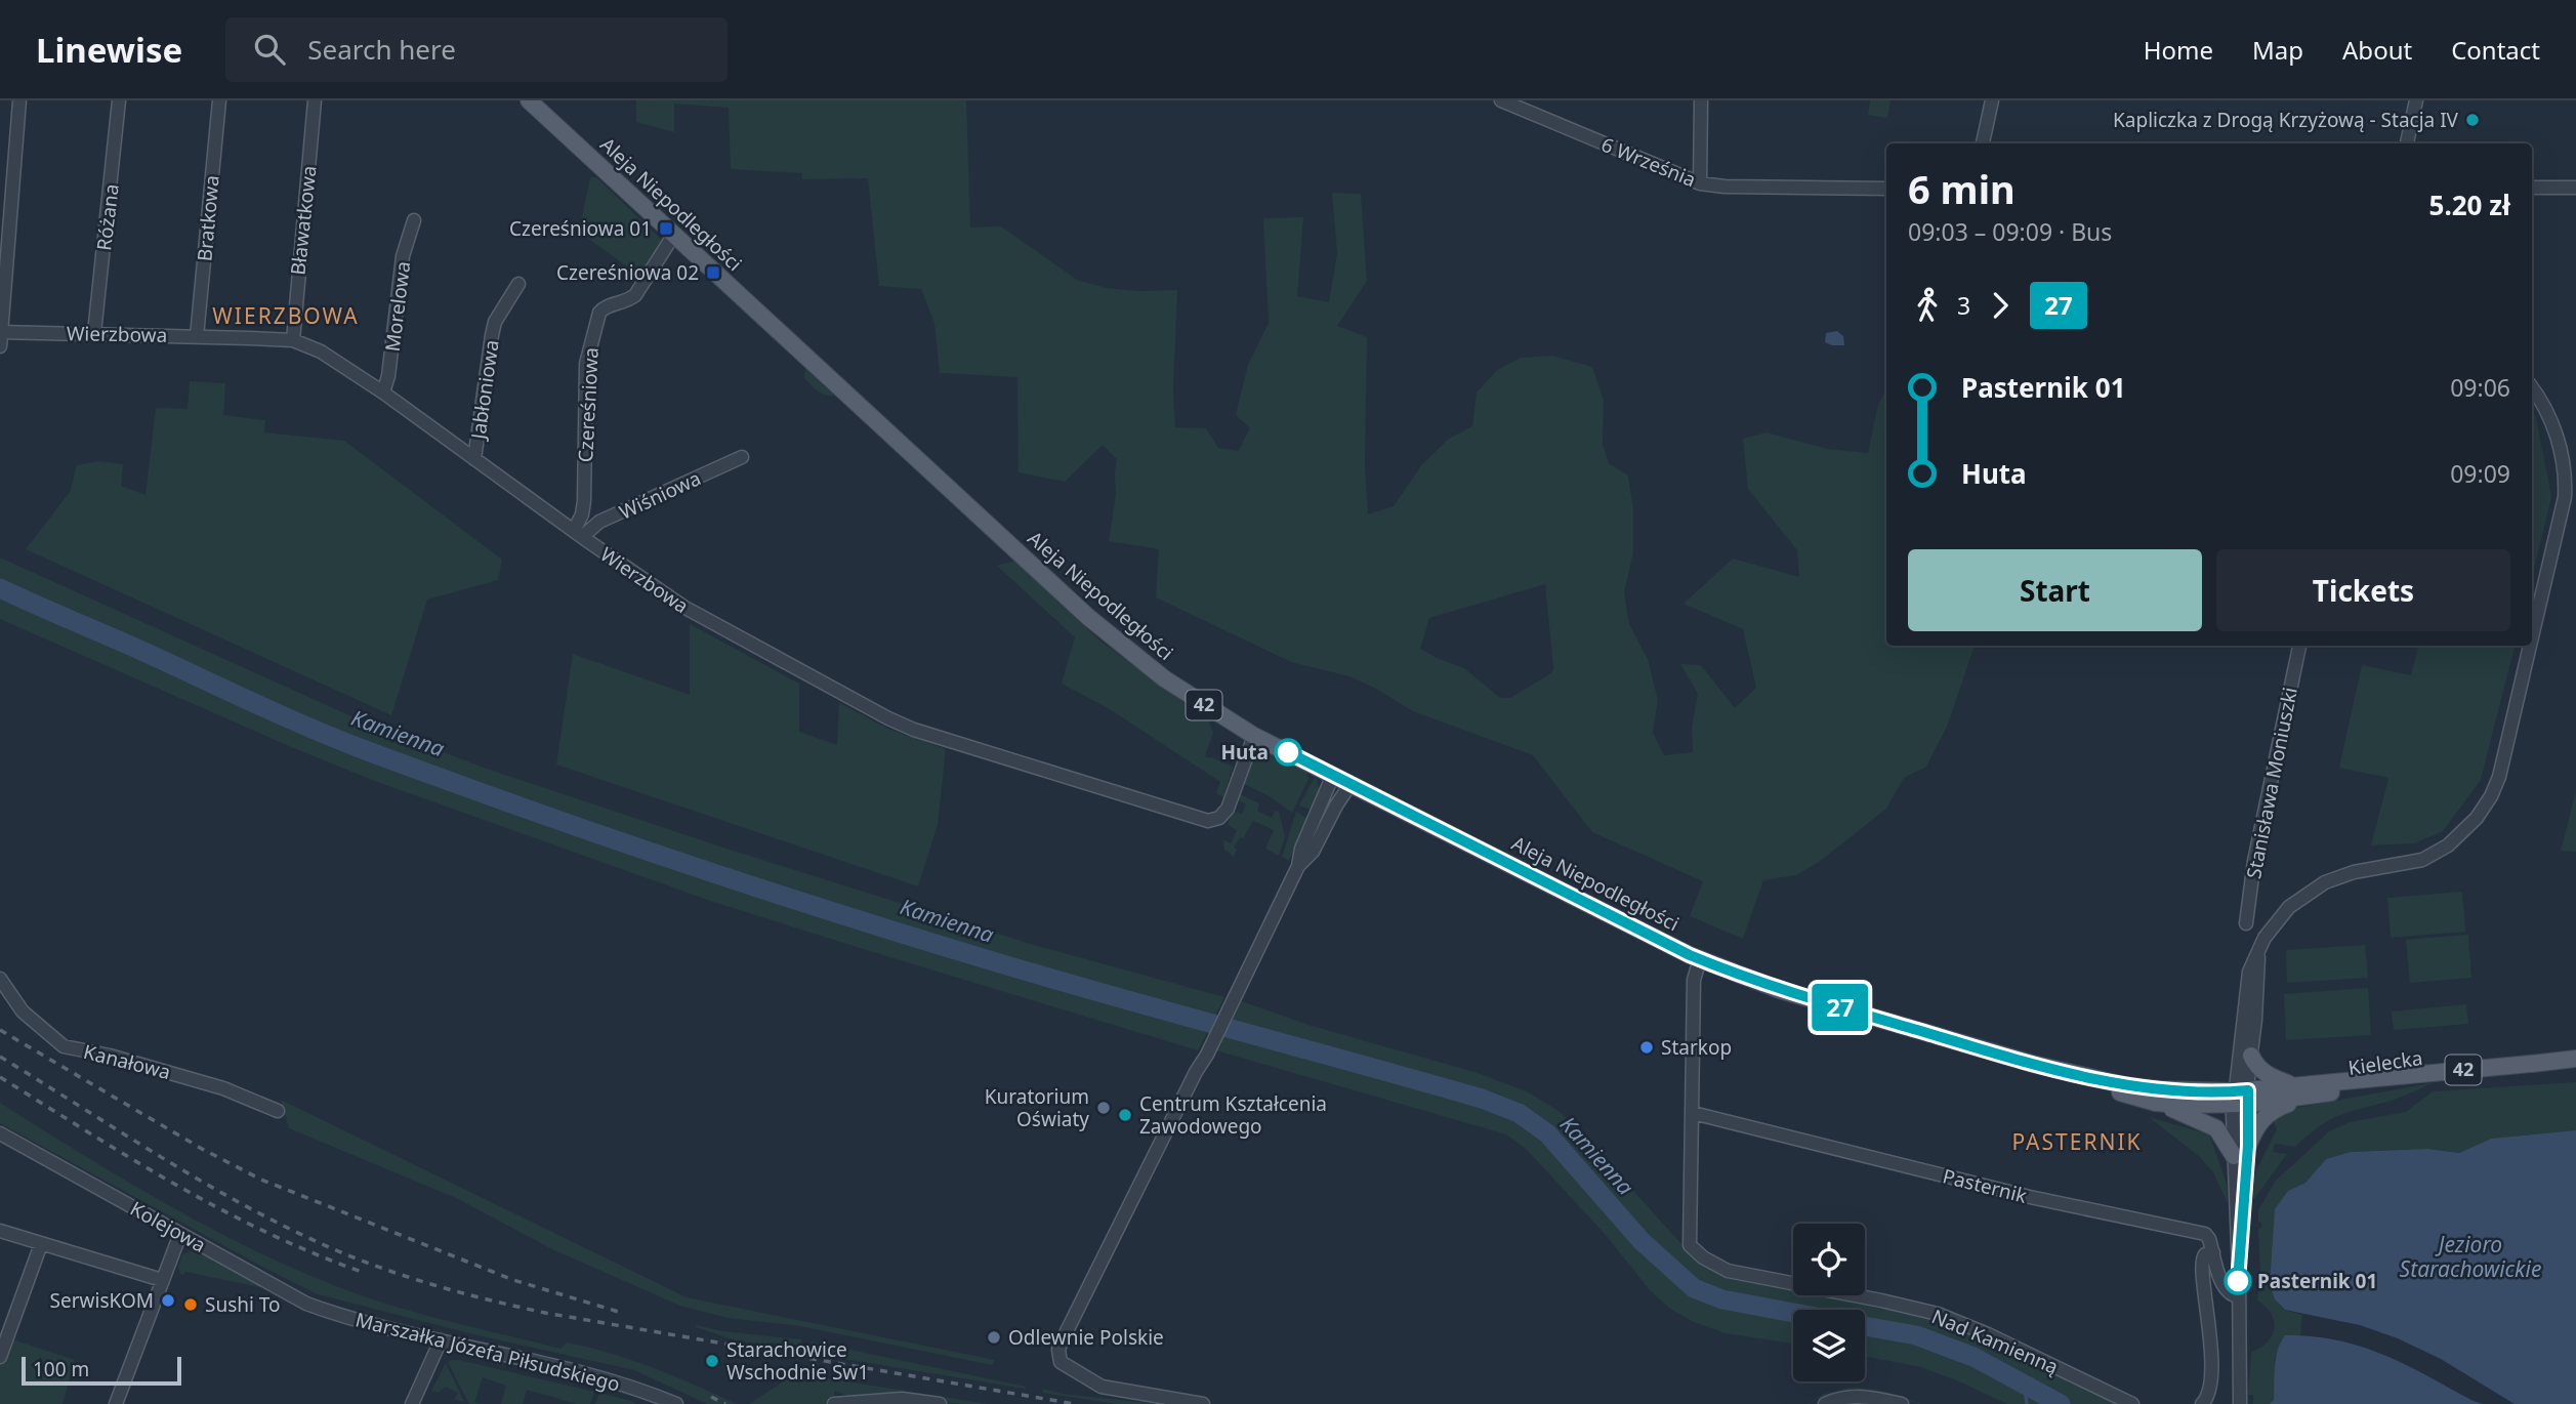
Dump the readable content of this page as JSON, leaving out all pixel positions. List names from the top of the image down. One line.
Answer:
{"streets":{"main road":["Aleja Niepodległości","42","Kielecka"],"street":["6 Września","Różana","Bratkowa","Bławatkowa","Morelowa","Wierzbowa","Jabłoniowa","Czereśniowa","Wiśniowa","Stanisława Moniuszki","Kanałowa","Pasternik","Kolejowa","Nad Kamienną","Marszałka Józefa Piłsudskiego"]},"crossings":[["Aleja Niepodległości","Wierzbowa"],["Aleja Niepodległości","Czereśniowa"],["Aleja Niepodległości","Kielecka"],["Różana","Wierzbowa"],["Bratkowa","Wierzbowa"],["Bławatkowa","Wierzbowa"],["Morelowa","Wierzbowa"],["Wierzbowa","Jabłoniowa"],["Wierzbowa","Czereśniowa"],["Wierzbowa","Wiśniowa"],["Czereśniowa","Wiśniowa"],["Pasternik","Nad Kamienną"],["Kolejowa","Marszałka Józefa Piłsudskiego"]],"districts":["WIERZBOWA","PASTERNIK"],"water":["Kamienna","Jezioro Starachowickie"],"places":{"other":["Kapliczka z Drogą Krzyżową - Stacja IV","Huta","Starkop","Kuratorium Oświaty","Centrum Kształcenia Zawodowego","Pasternik 01","SerwisKOM","Sushi To","Odlewnie Polskie","Starachowice Wschodnie Sw1"],"transit":["Czereśniowa 01","Czereśniowa 02"]},"lines":["bus line 27"],"scale_bar":"100 m","page":{"header":"Linewise","search":"Search here","nav":["Home","Map","About","Contact"],"on_map":"27","heading":["6 min","09:03 – 09:09 · Bus","5.20 zł"],"legs":["3","27"],"list":[{"name":"Pasternik 01","value":"09:06"},{"name":"Huta","value":"09:09"}],"buttons":["Start","Tickets"],"scale":"100 m"}}
